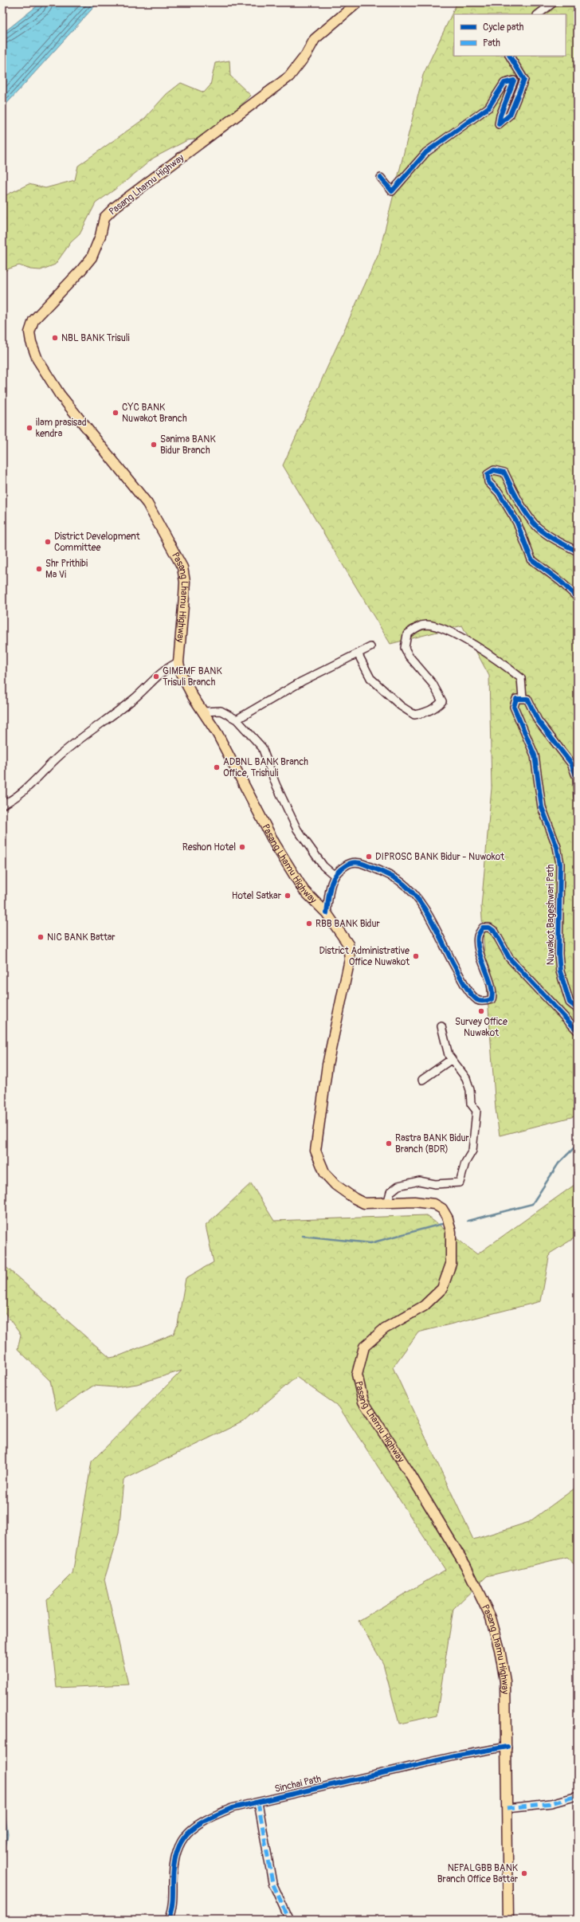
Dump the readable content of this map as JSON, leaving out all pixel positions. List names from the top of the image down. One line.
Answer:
{"streets":{"main road":["Pasang Lhamu Highway"],"street":["Nuwakot Bageshwari Path","Sinchai Path"]},"crossings":[["Pasang Lhamu Highway","Sinchai Path"]],"places":["NBL BANK Trisuli","CYC BANK Nuwakot Branch","ilam prasisad kendra","Sanima BANK Bidur Branch","District Development Committee","Shr Prithibi Ma Vi","GIMEMF BANK Trisuli Branch","ADBNL BANK Branch Office, Trishuli","Reshon Hotel","DIPROSC BANK Bidur - Nuwokot","Hotel Satkar","RBB BANK Bidur","NIC BANK Battar","District Administrative Office Nuwakot","Survey Office Nuwakot","Rastra BANK Bidur Branch (BDR)","NEPALGBB BANK Branch Office Battar"],"legend":["Cycle path","Path"]}
